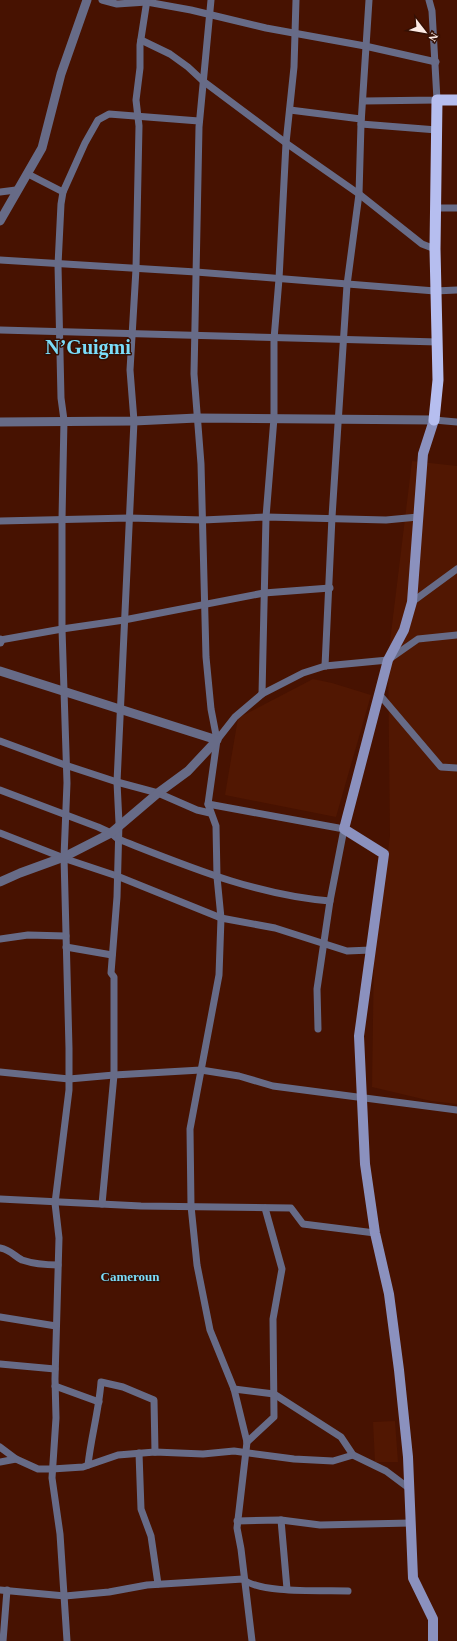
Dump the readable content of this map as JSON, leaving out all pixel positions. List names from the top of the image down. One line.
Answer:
{"districts":["N’Guigmi","Cameroun"],"north":"bottom right"}
